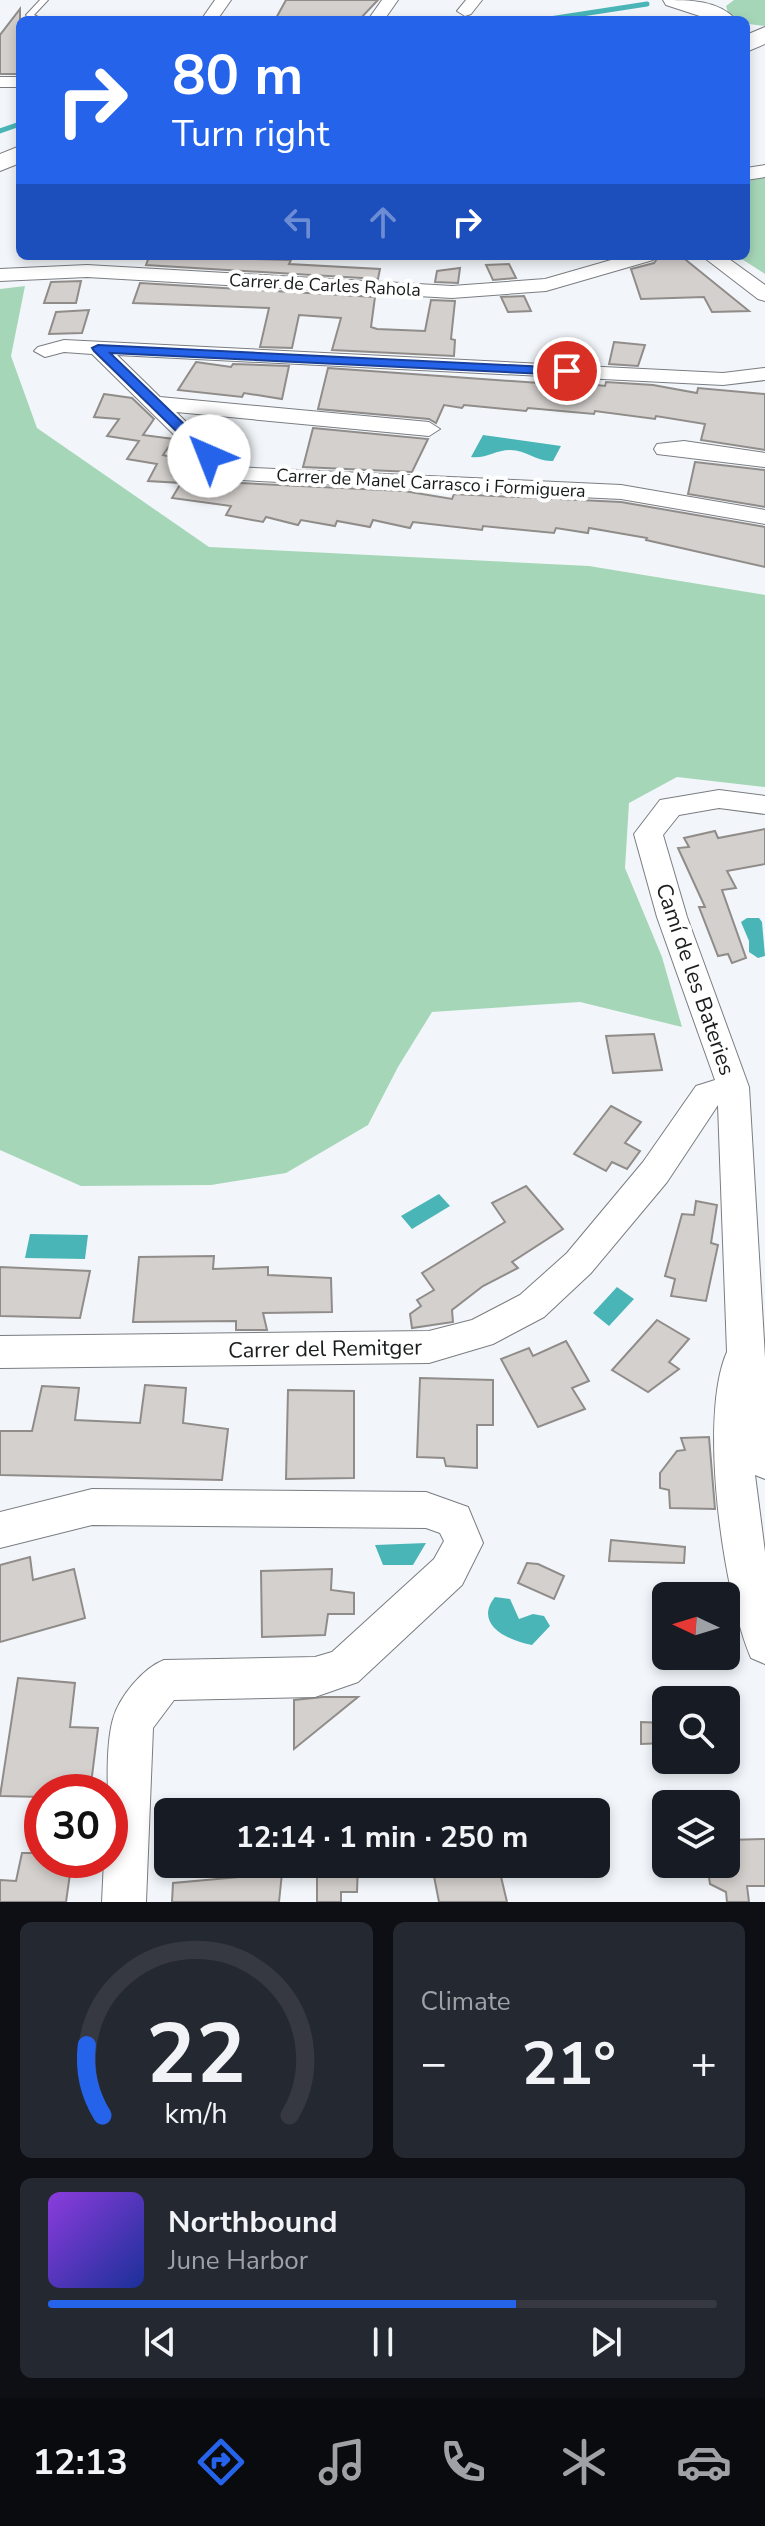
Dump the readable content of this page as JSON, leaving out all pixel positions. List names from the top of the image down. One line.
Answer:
{"streets":{"street":["Carrer de Carles Rahola","Carrer de Manel Carrasco i Formiguera","Camí de les Bateries","Carrer del Remitger"]},"crossings":[["Camí de les Bateries","Carrer del Remitger"]],"north":"left","page":{"turn":["80 m","Turn right"],"limit":"30","trip":"12:14 · 1 min · 250 m","tile":"Climate","heat":["−","21°","+"],"song":["Northbound","June Harbor"],"tabs":"12:13","gauge":["22","km/h"]}}
